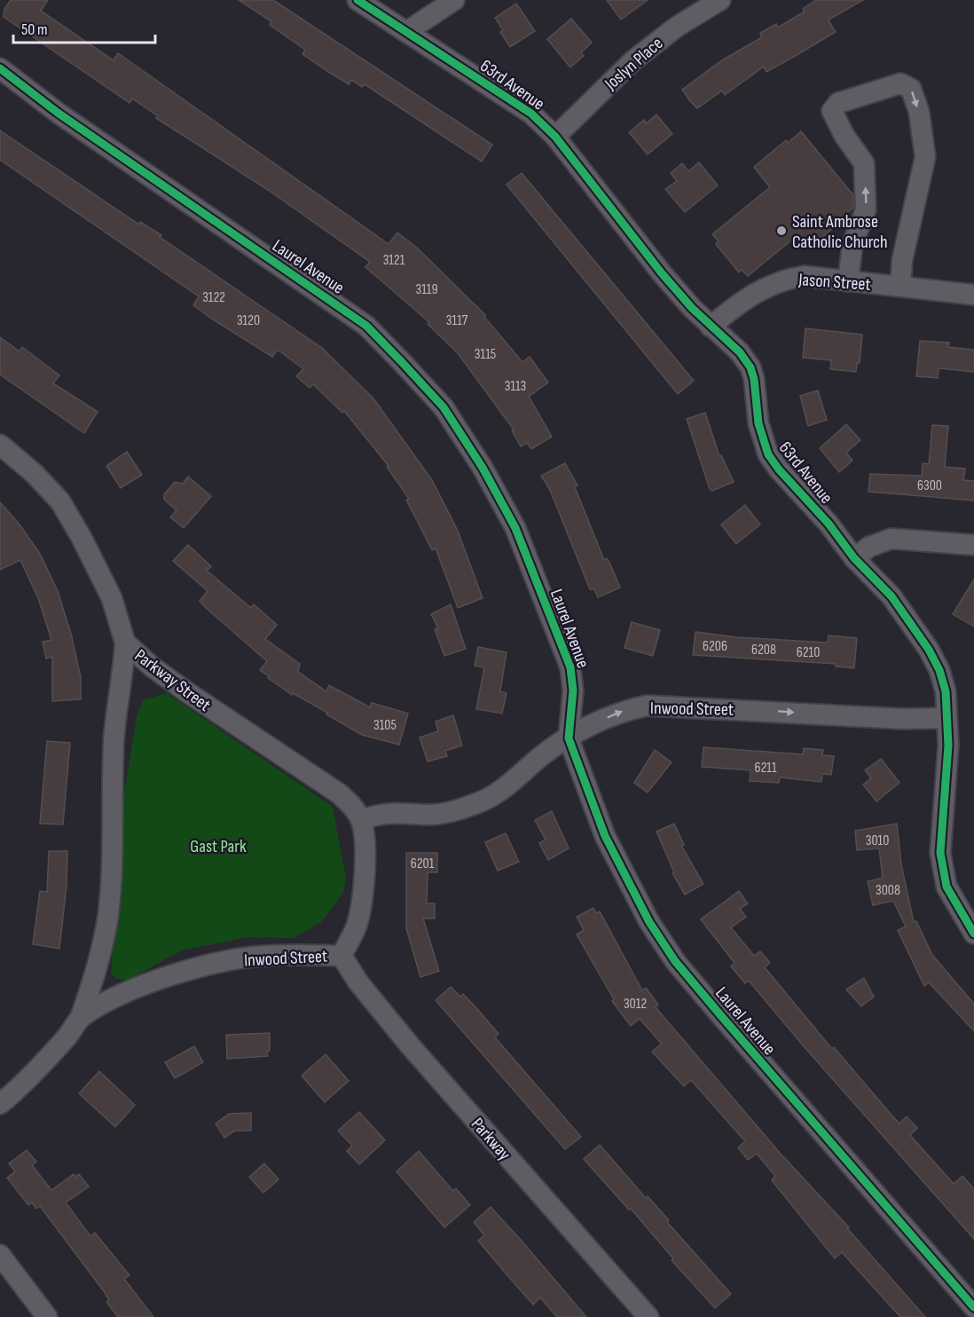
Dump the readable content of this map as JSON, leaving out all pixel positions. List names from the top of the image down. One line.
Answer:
{"streets":{"street":["Joslyn Place","63rd Avenue","Laurel Avenue","Jason Street","Parkway Street","Inwood Street","Parkway"]},"crossings":[["Joslyn Place","63rd Avenue"],["63rd Avenue","Jason Street"],["63rd Avenue","Inwood Street"],["Laurel Avenue","Inwood Street"],["Parkway Street","Inwood Street"],["Inwood Street","Parkway"]],"parks":["Gast Park"],"places":["Saint Ambrose Catholic Church"],"house_numbers":["3121","3119","3122","3120","3117","3115","3113","6300","6206","6208","6210","3105","6211","3010","6201","3008","3012"],"scale_bar":"50 m"}
